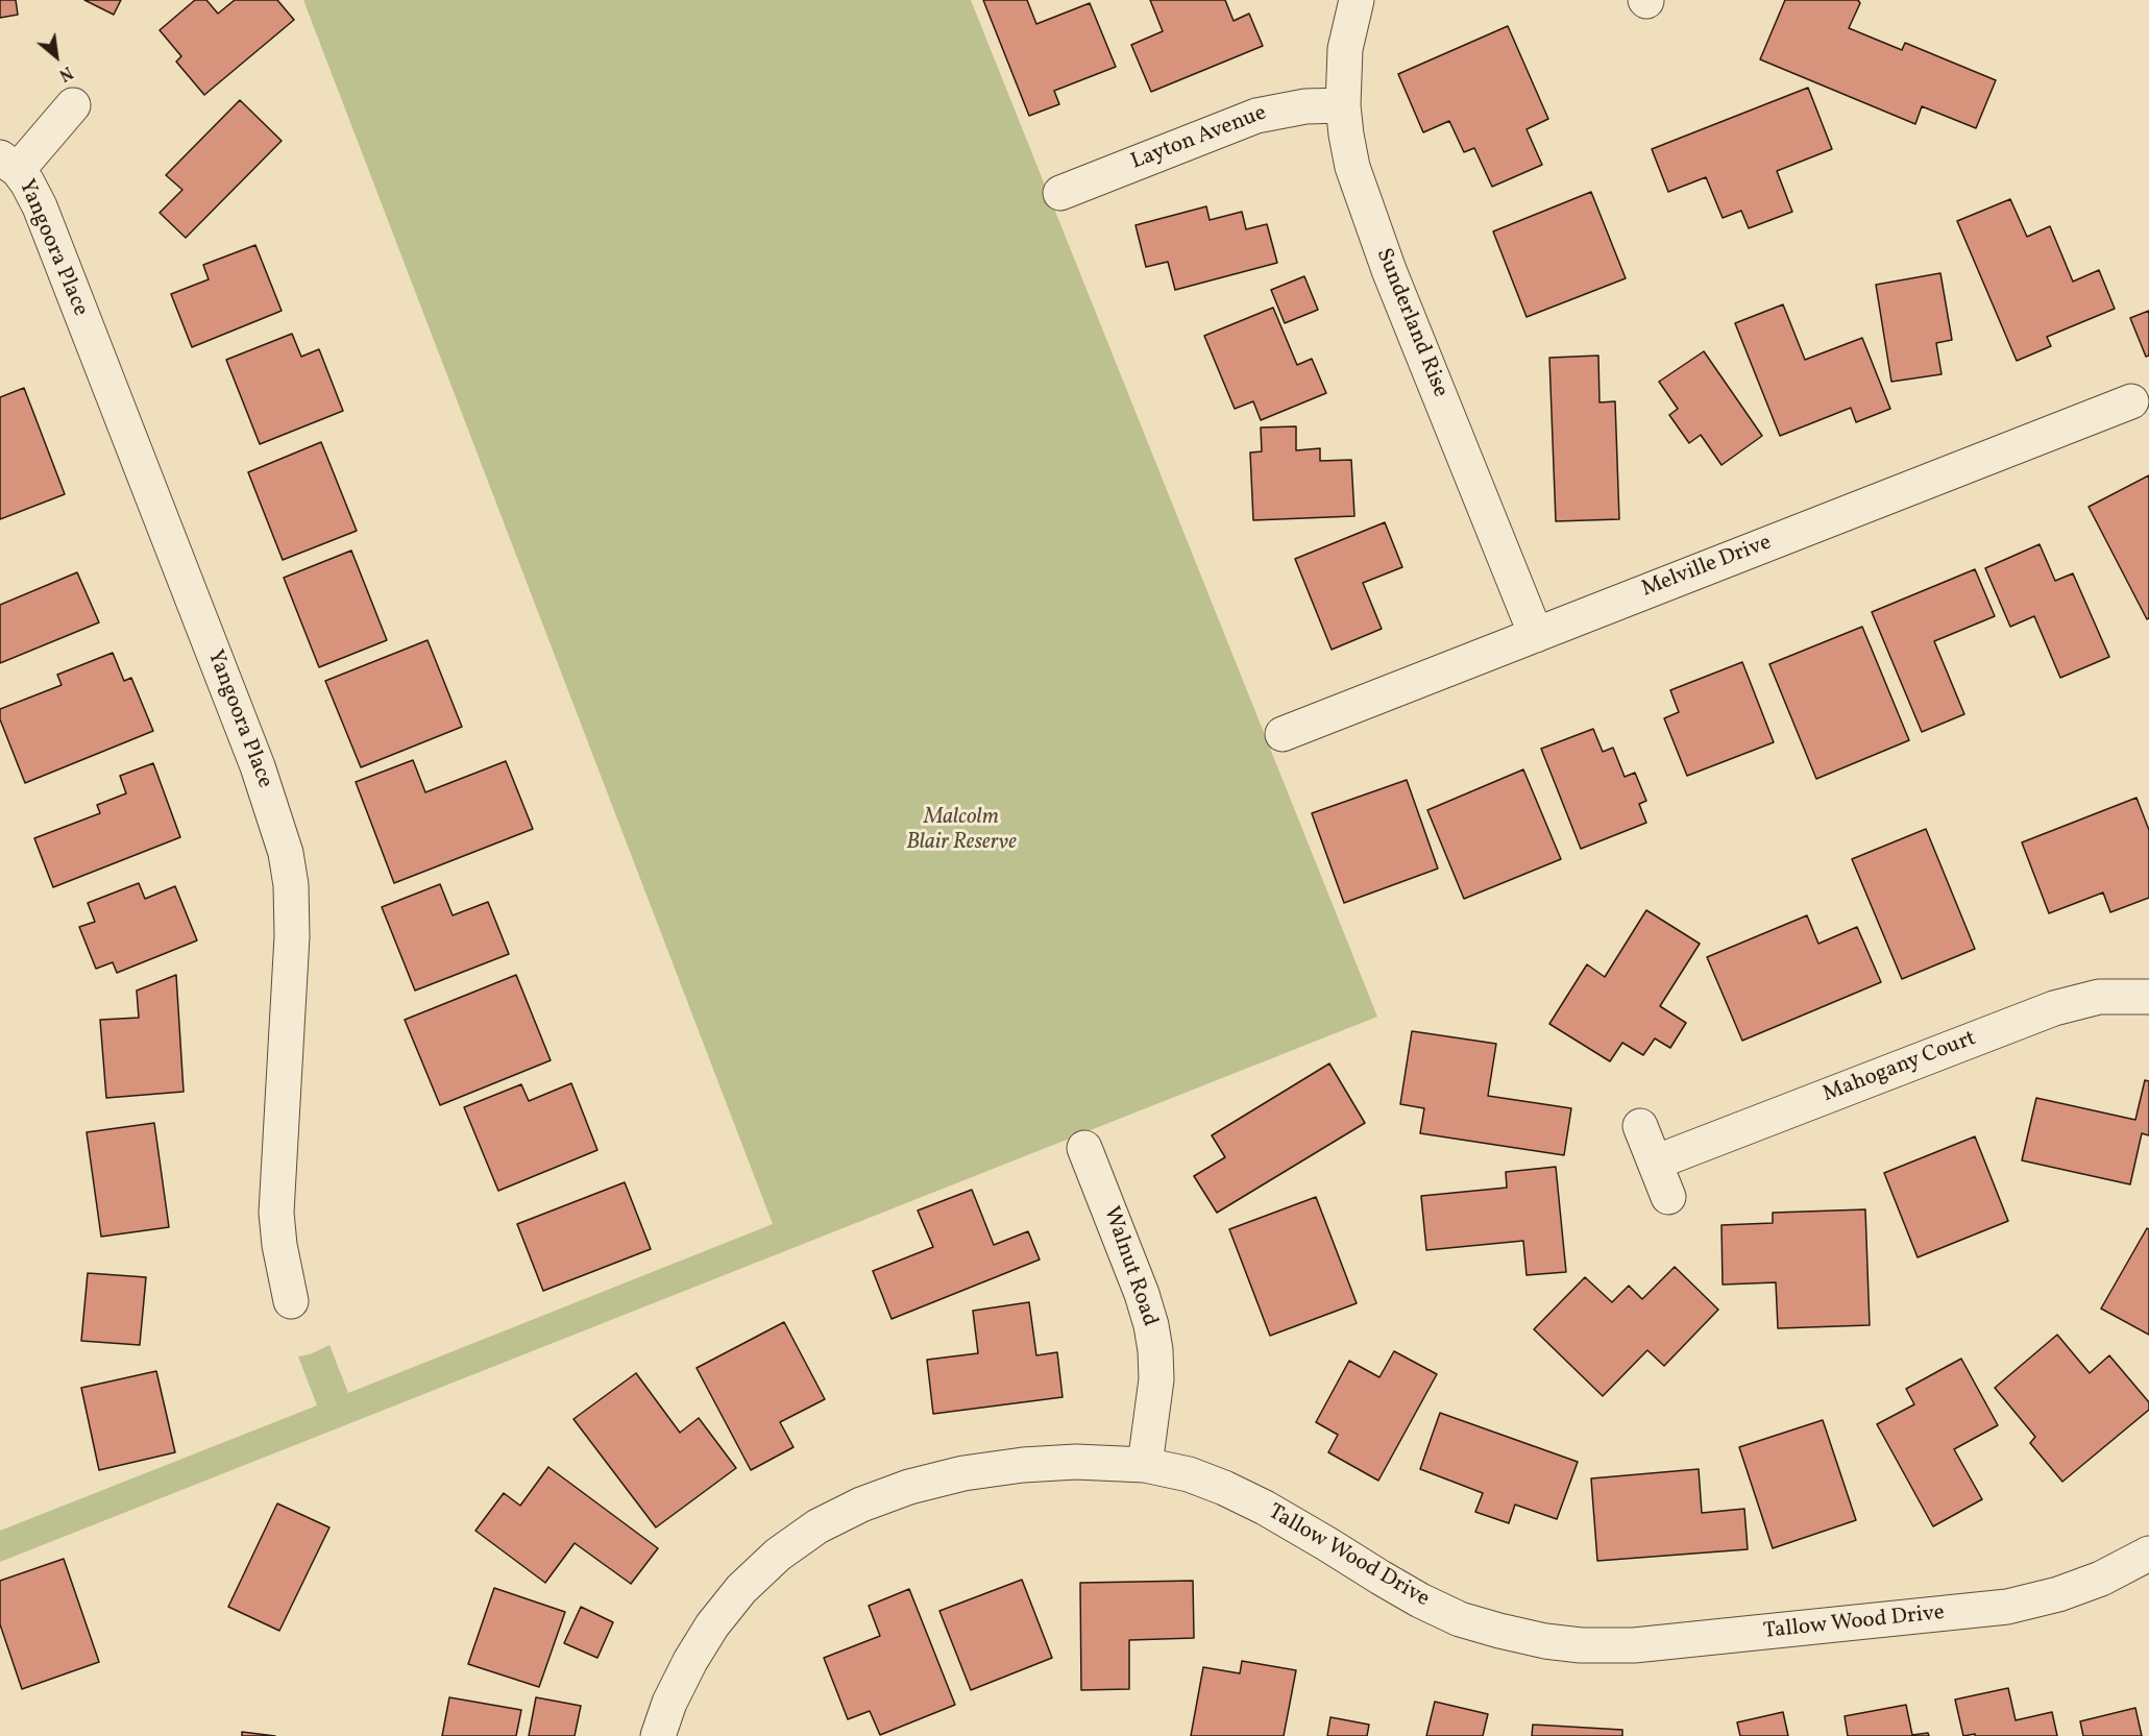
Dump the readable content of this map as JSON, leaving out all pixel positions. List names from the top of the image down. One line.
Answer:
{"streets":{"street":["Layton Avenue","Yangoora Place","Sunderland Rise","Melville Drive","Mahogany Court","Walnut Road","Tallow Wood Drive"]},"crossings":[["Layton Avenue","Sunderland Rise"],["Sunderland Rise","Melville Drive"],["Walnut Road","Tallow Wood Drive"]],"parks":["Malcolm Blair Reserve"],"north":"bottom right"}
